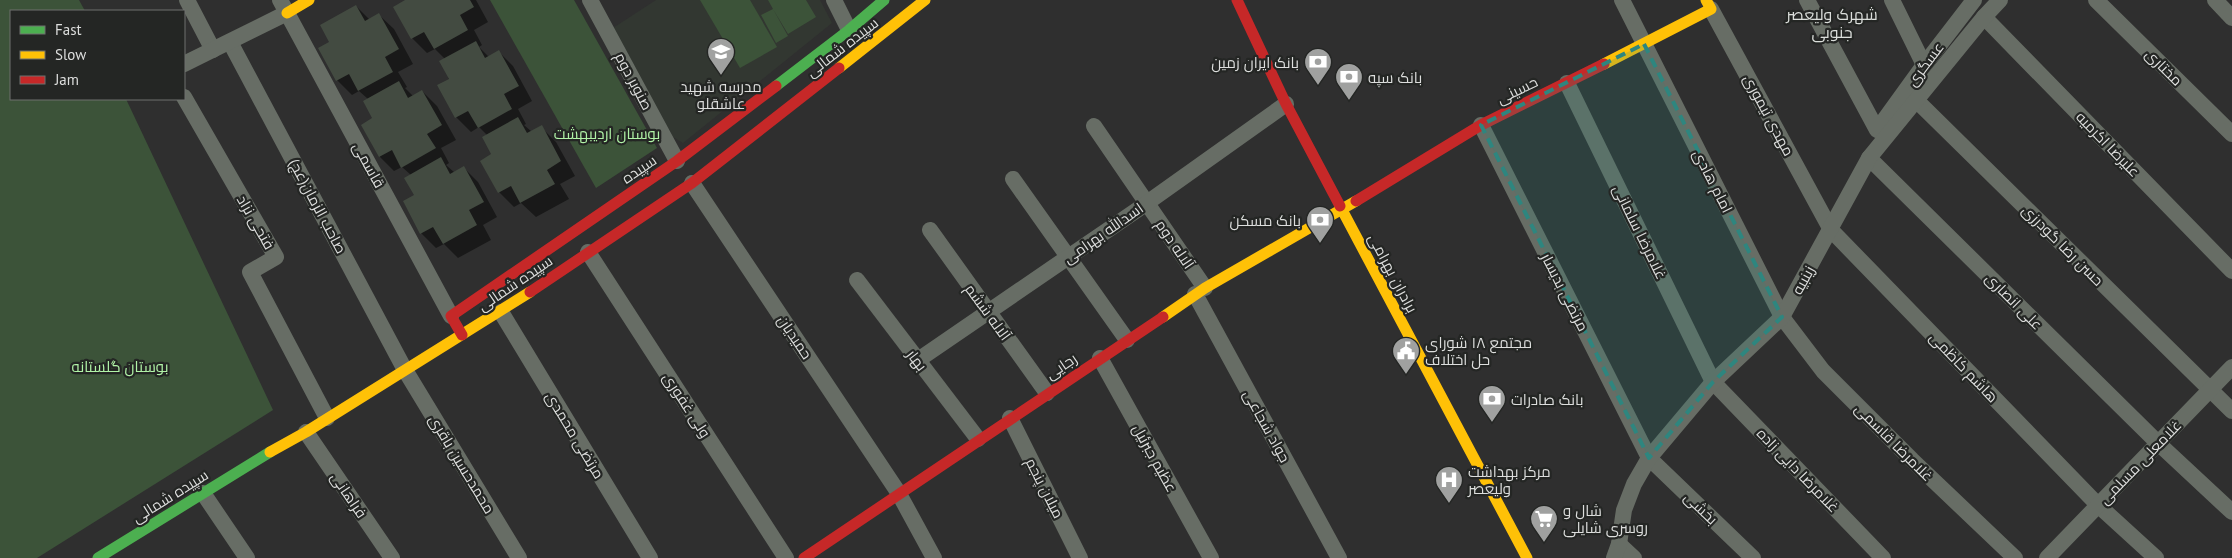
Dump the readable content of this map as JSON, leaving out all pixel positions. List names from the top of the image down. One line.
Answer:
{"streets":{"main road":["سپیده شمالی","حسینی","سپیده","برادران بهرامی","رجایی"],"street":["عسگری","مختاری","صنوبر دوم","مهدی تیموری","علیرضا اکرمیه","قاسمی","امام هادی","صاحب الزمان(عج)","فتحی نزاد","غلامرضا سلمانی","اسدالله بهرامی","آلاله دوم","حسن رضا گودرزی","زینبیه","مرتضی بدیسار","علی انصاری","آلاله ششم","حمیدیان","بهار","هاشم کاظمی","ولی غفوری","جواد شجاعی","مرتضی محمدی","غلامرضا قاسمی","عظیم جبرئیل","غلامعلی مسلمی","محمدحسین باقری","غلامرضا دایی زاده","میلان پنجم","فراهانی","بخشی"]},"crossings":[["سپیده شمالی","سپیده"],["سپیده شمالی","صاحب الزمان(عج)"],["سپیده شمالی","فتحی نزاد"],["سپیده شمالی","حمیدیان"],["سپیده شمالی","ولی غفوری"],["سپیده شمالی","مرتضی محمدی"],["سپیده شمالی","محمدحسین باقری"],["سپیده شمالی","فراهانی"],["صنوبر دوم","سپیده"],["حسینی","مهدی تیموری"],["حسینی","امام هادی"],["حسینی","غلامرضا سلمانی"],["حسینی","برادران بهرامی"],["حسینی","مرتضی بدیسار"],["حسینی","رجایی"],["مهدی تیموری","زینبیه"],["مهدی تیموری","هاشم کاظمی"],["علیرضا اکرمیه","زینبیه"],["قاسمی","سپیده"],["امام هادی","زینبیه"],["امام هادی","غلامرضا قاسمی"],["صاحب الزمان(عج)","محمدحسین باقری"],["غلامرضا سلمانی","زینبیه"],["غلامرضا سلمانی","غلامرضا دایی زاده"],["اسدالله بهرامی","آلاله دوم"],["اسدالله بهرامی","برادران بهرامی"],["اسدالله بهرامی","آلاله ششم"],["اسدالله بهرامی","بهار"],["آلاله دوم","رجایی"],["آلاله دوم","جواد شجاعی"],["حسن رضا گودرزی","زینبیه"],["حسن رضا گودرزی","غلامعلی مسلمی"],["برادران بهرامی","رجایی"],["زینبیه","مرتضی بدیسار"],["زینبیه","علی انصاری"],["زینبیه","هاشم کاظمی"],["زینبیه","غلامرضا قاسمی"],["زینبیه","غلامرضا دایی زاده"],["زینبیه","بخشی"],["مرتضی بدیسار","بخشی"],["علی انصاری","غلامعلی مسلمی"],["آلاله ششم","رجایی"],["حمیدیان","رجایی"],["بهار","رجایی"],["رجایی","جواد شجاعی"],["رجایی","عظیم جبرئیل"],["رجایی","میلان پنجم"],["هاشم کاظمی","غلامعلی مسلمی"]],"districts":["شهرک ولیعصر جنوبی"],"parks":["بوستان اردیبهشت","بوستان گلستانه"],"places":{"school or university":["مدرسه شهید عاشقلو"],"bank":["بانک ایران زمین","بانک سپه","بانک مسکن","بانک صادرات"],"public building":["مجتمع ۱۸ شورای حل اختلاف"],"hospital":["مرکز بهداشت ولیعصر"],"supermarket":["شال و روسری شایلی"]},"legend":["Fast","Slow","Jam"]}
